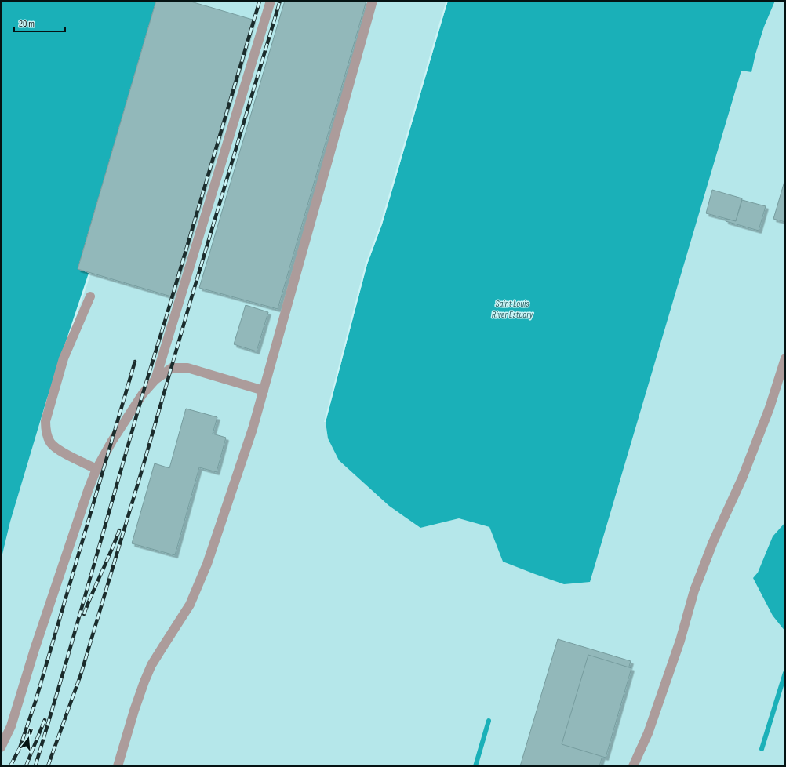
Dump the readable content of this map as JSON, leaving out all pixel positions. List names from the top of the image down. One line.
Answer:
{"water":["Saint Louis River Estuary"],"scale_bar":"20 m","north":"top"}
